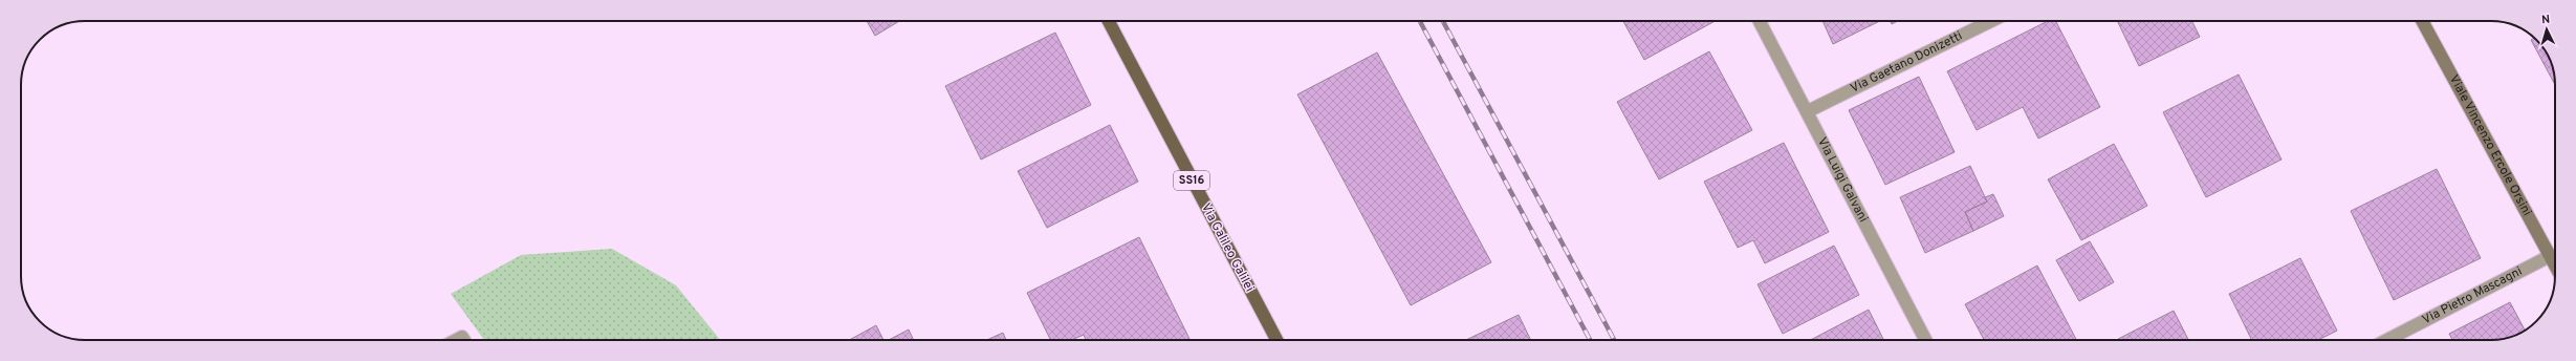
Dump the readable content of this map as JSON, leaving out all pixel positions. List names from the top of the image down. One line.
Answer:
{"streets":{"main road":["SS16","Via Galileo Galilei"],"street":["Via Gaetano Donizetti","Viale Vincenzo Ercole Orsini","Via Luigi Galvani","Via Pietro Mascagni"]},"crossings":[["Via Gaetano Donizetti","Via Luigi Galvani"],["Viale Vincenzo Ercole Orsini","Via Pietro Mascagni"]],"north":"top"}
